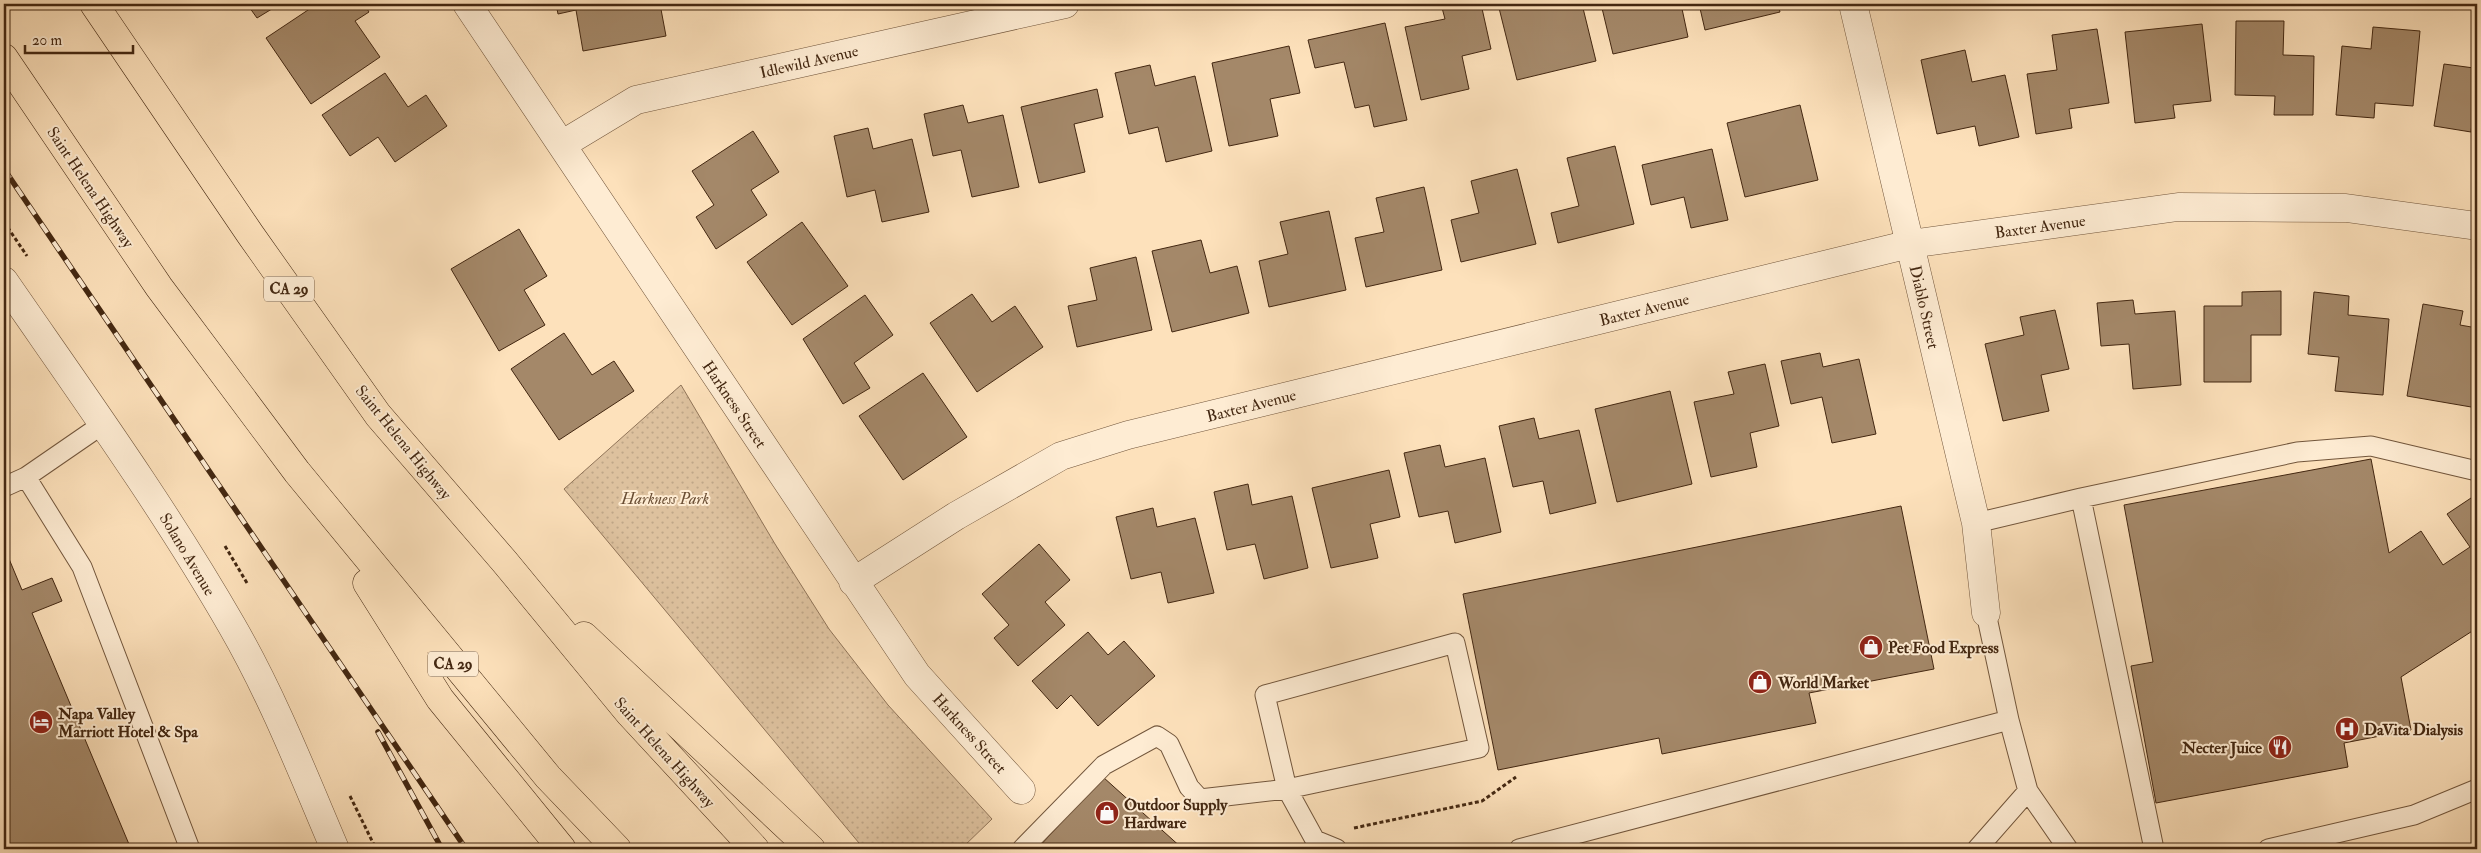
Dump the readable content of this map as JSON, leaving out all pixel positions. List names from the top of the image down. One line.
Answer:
{"streets":{"highway":["Saint Helena Highway","CA 29"],"street":["Idlewild Avenue","Baxter Avenue","Diablo Street","Harkness Street","Solano Avenue"]},"crossings":[["Idlewild Avenue","Harkness Street"],["Baxter Avenue","Diablo Street"],["Baxter Avenue","Harkness Street"]],"parks":["Harkness Park"],"places":{"shop":["Pet Food Express","World Market","Outdoor Supply Hardware"],"hotel":["Napa Valley Marriott Hotel & Spa"],"hospital":["DaVita Dialysis"],"restaurant":["Necter Juice"]},"scale_bar":"20 m"}
